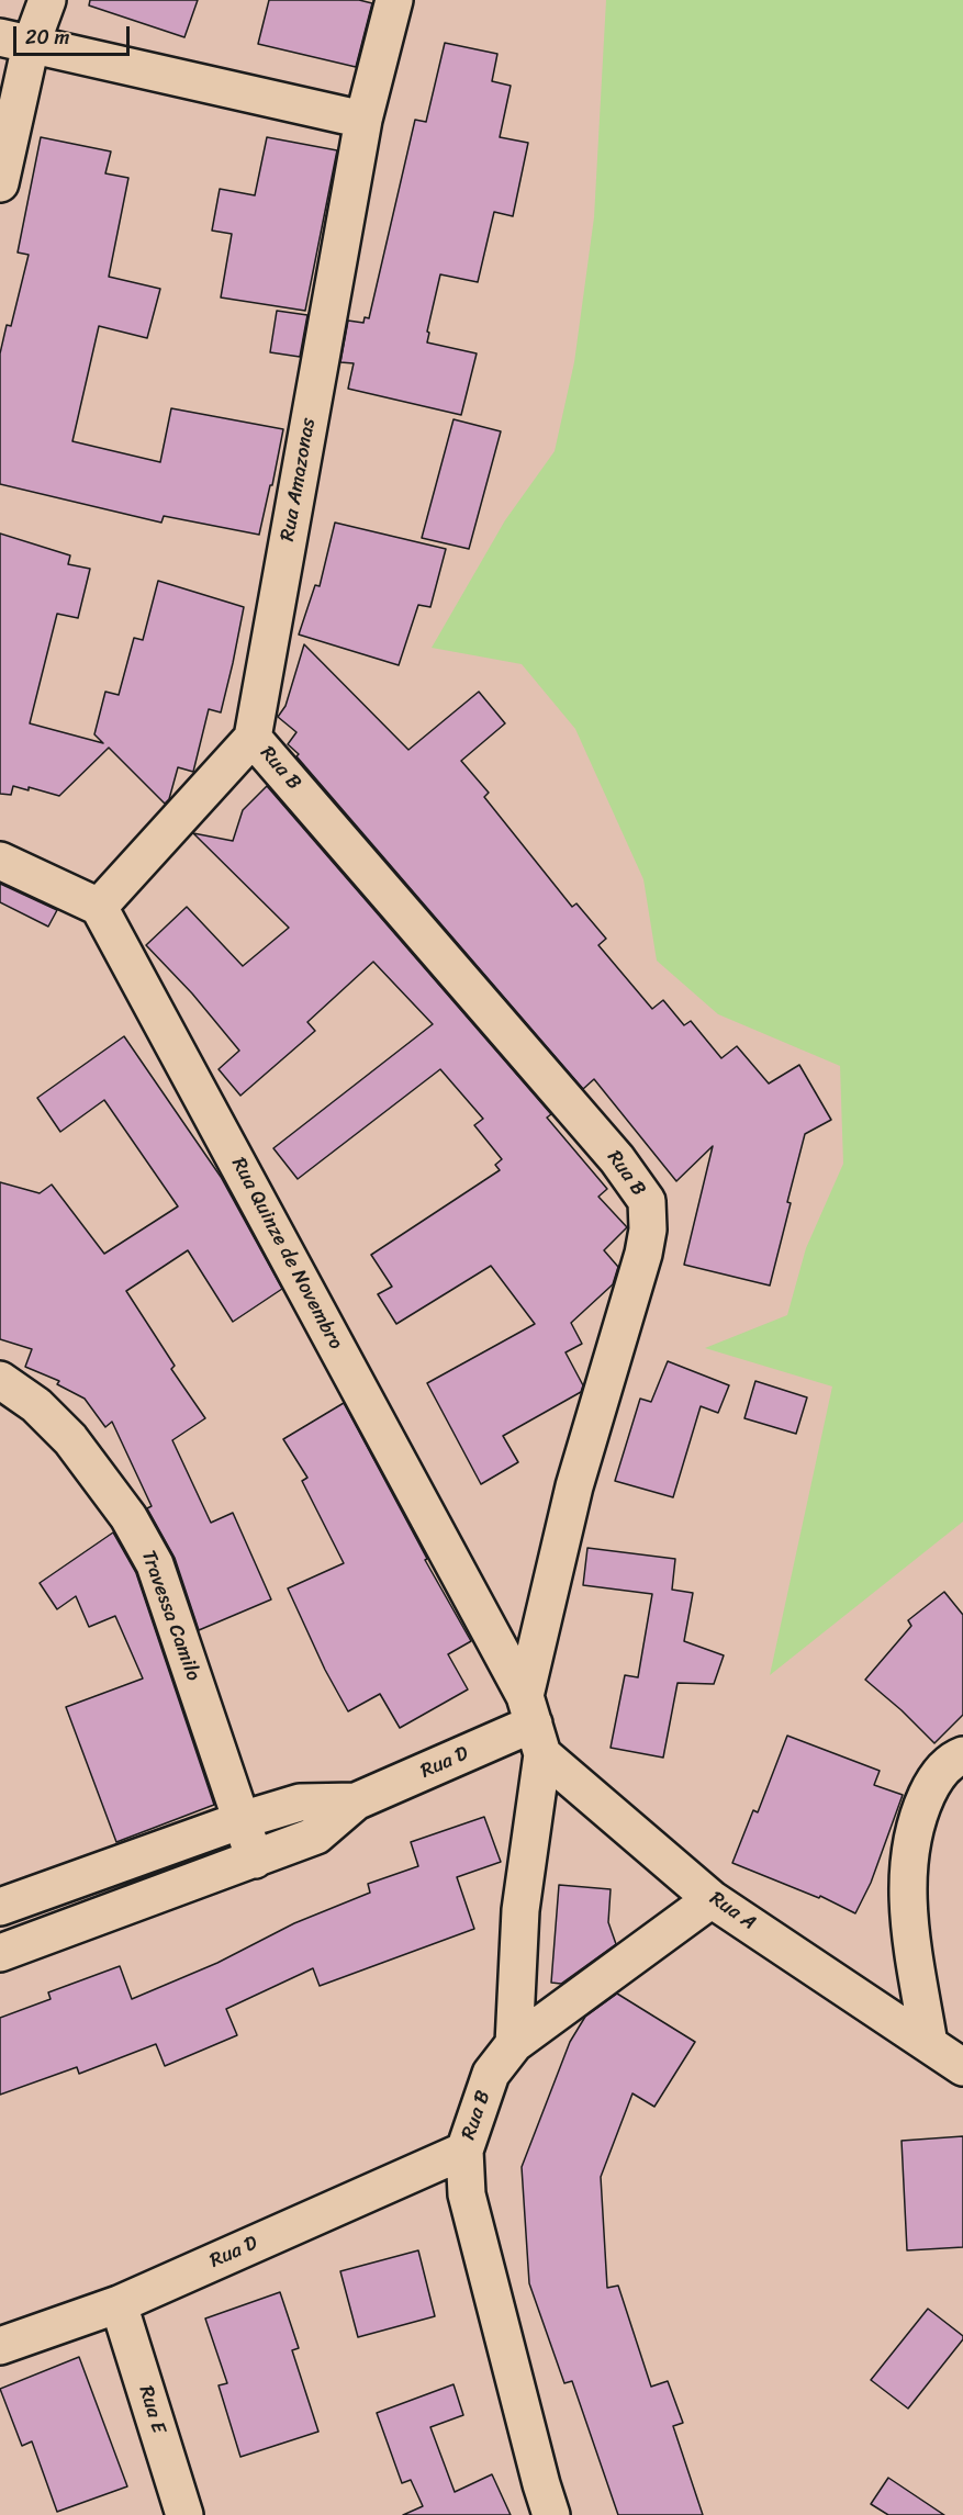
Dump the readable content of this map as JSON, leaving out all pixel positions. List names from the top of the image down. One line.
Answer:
{"streets":{"street":["Rua Amazonas","Rua B","Rua Quinze de Novembro","Travessa Camilo","Rua D","Rua A","Rua E"]},"crossings":[["Rua Amazonas","Rua B"],["Rua B","Rua Quinze de Novembro"],["Rua B","Rua D"],["Rua B","Rua A"],["Rua Quinze de Novembro","Rua D"],["Rua Quinze de Novembro","Rua A"],["Travessa Camilo","Rua D"],["Rua D","Rua A"],["Rua D","Rua E"]],"scale_bar":"20 m"}
